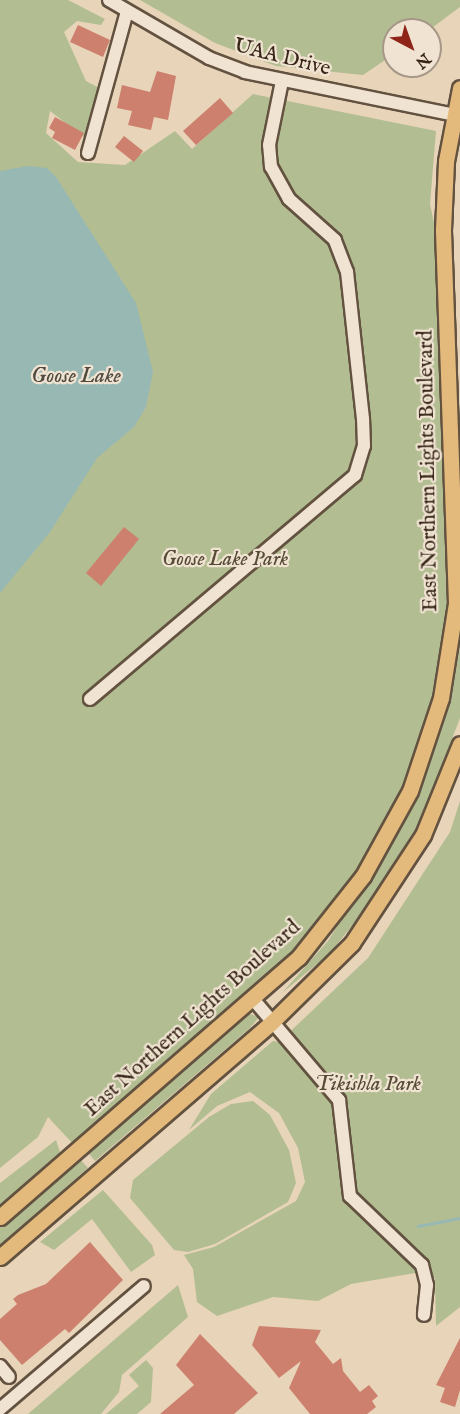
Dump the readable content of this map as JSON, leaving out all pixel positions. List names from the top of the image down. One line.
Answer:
{"streets":{"main road":["East Northern Lights Boulevard"],"street":["UAA Drive"]},"crossings":[["UAA Drive","East Northern Lights Boulevard"]],"water":["Goose Lake"],"parks":["Goose Lake Park","Tikishla Park"],"north":"bottom right"}
